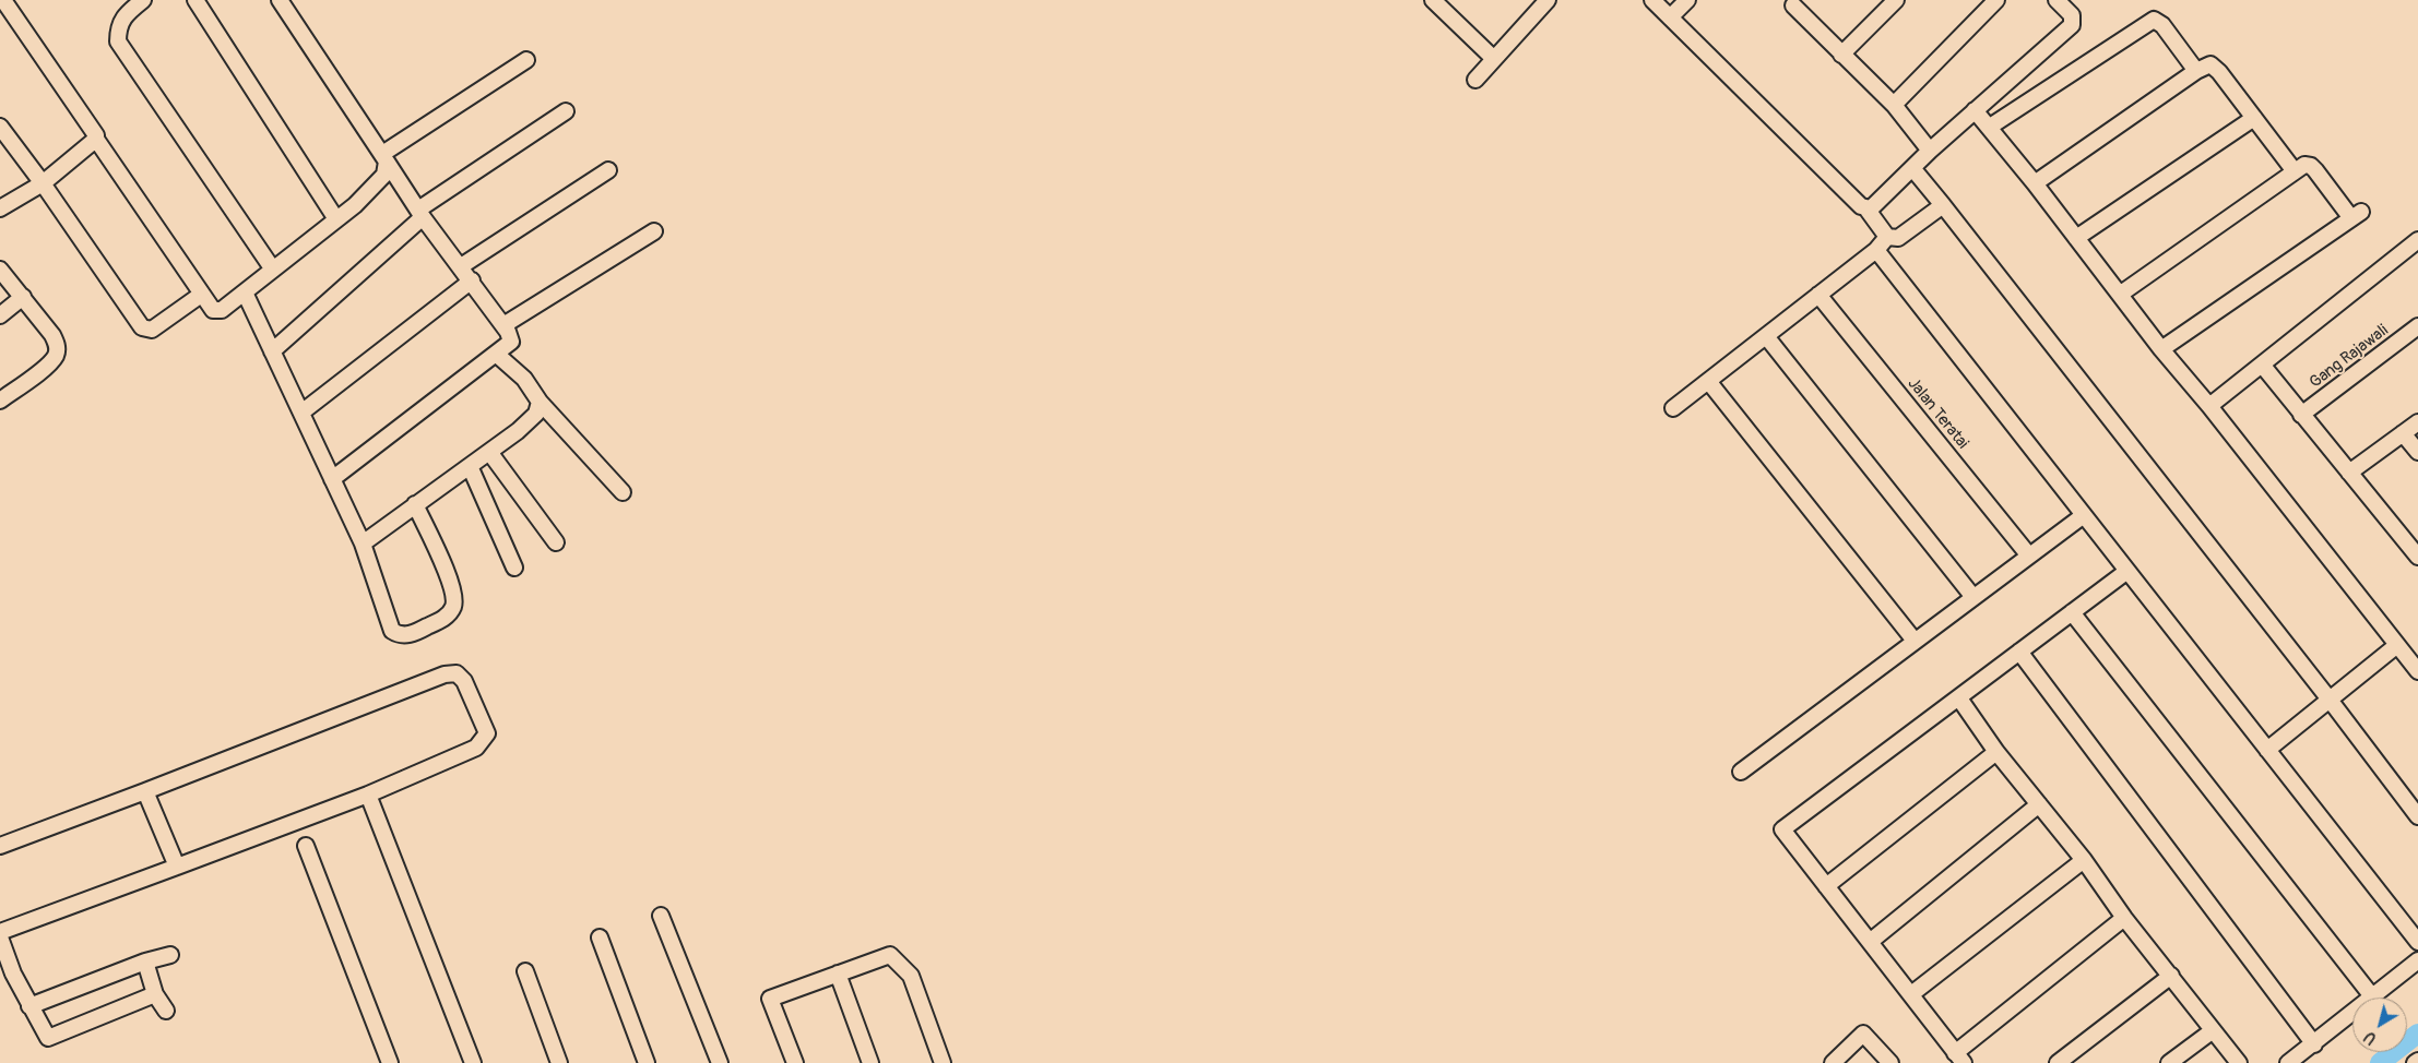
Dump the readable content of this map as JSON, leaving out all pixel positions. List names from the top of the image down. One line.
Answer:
{"streets":{"street":["Gang Rajawali","Jalan Teratai"]},"north":"bottom left"}
